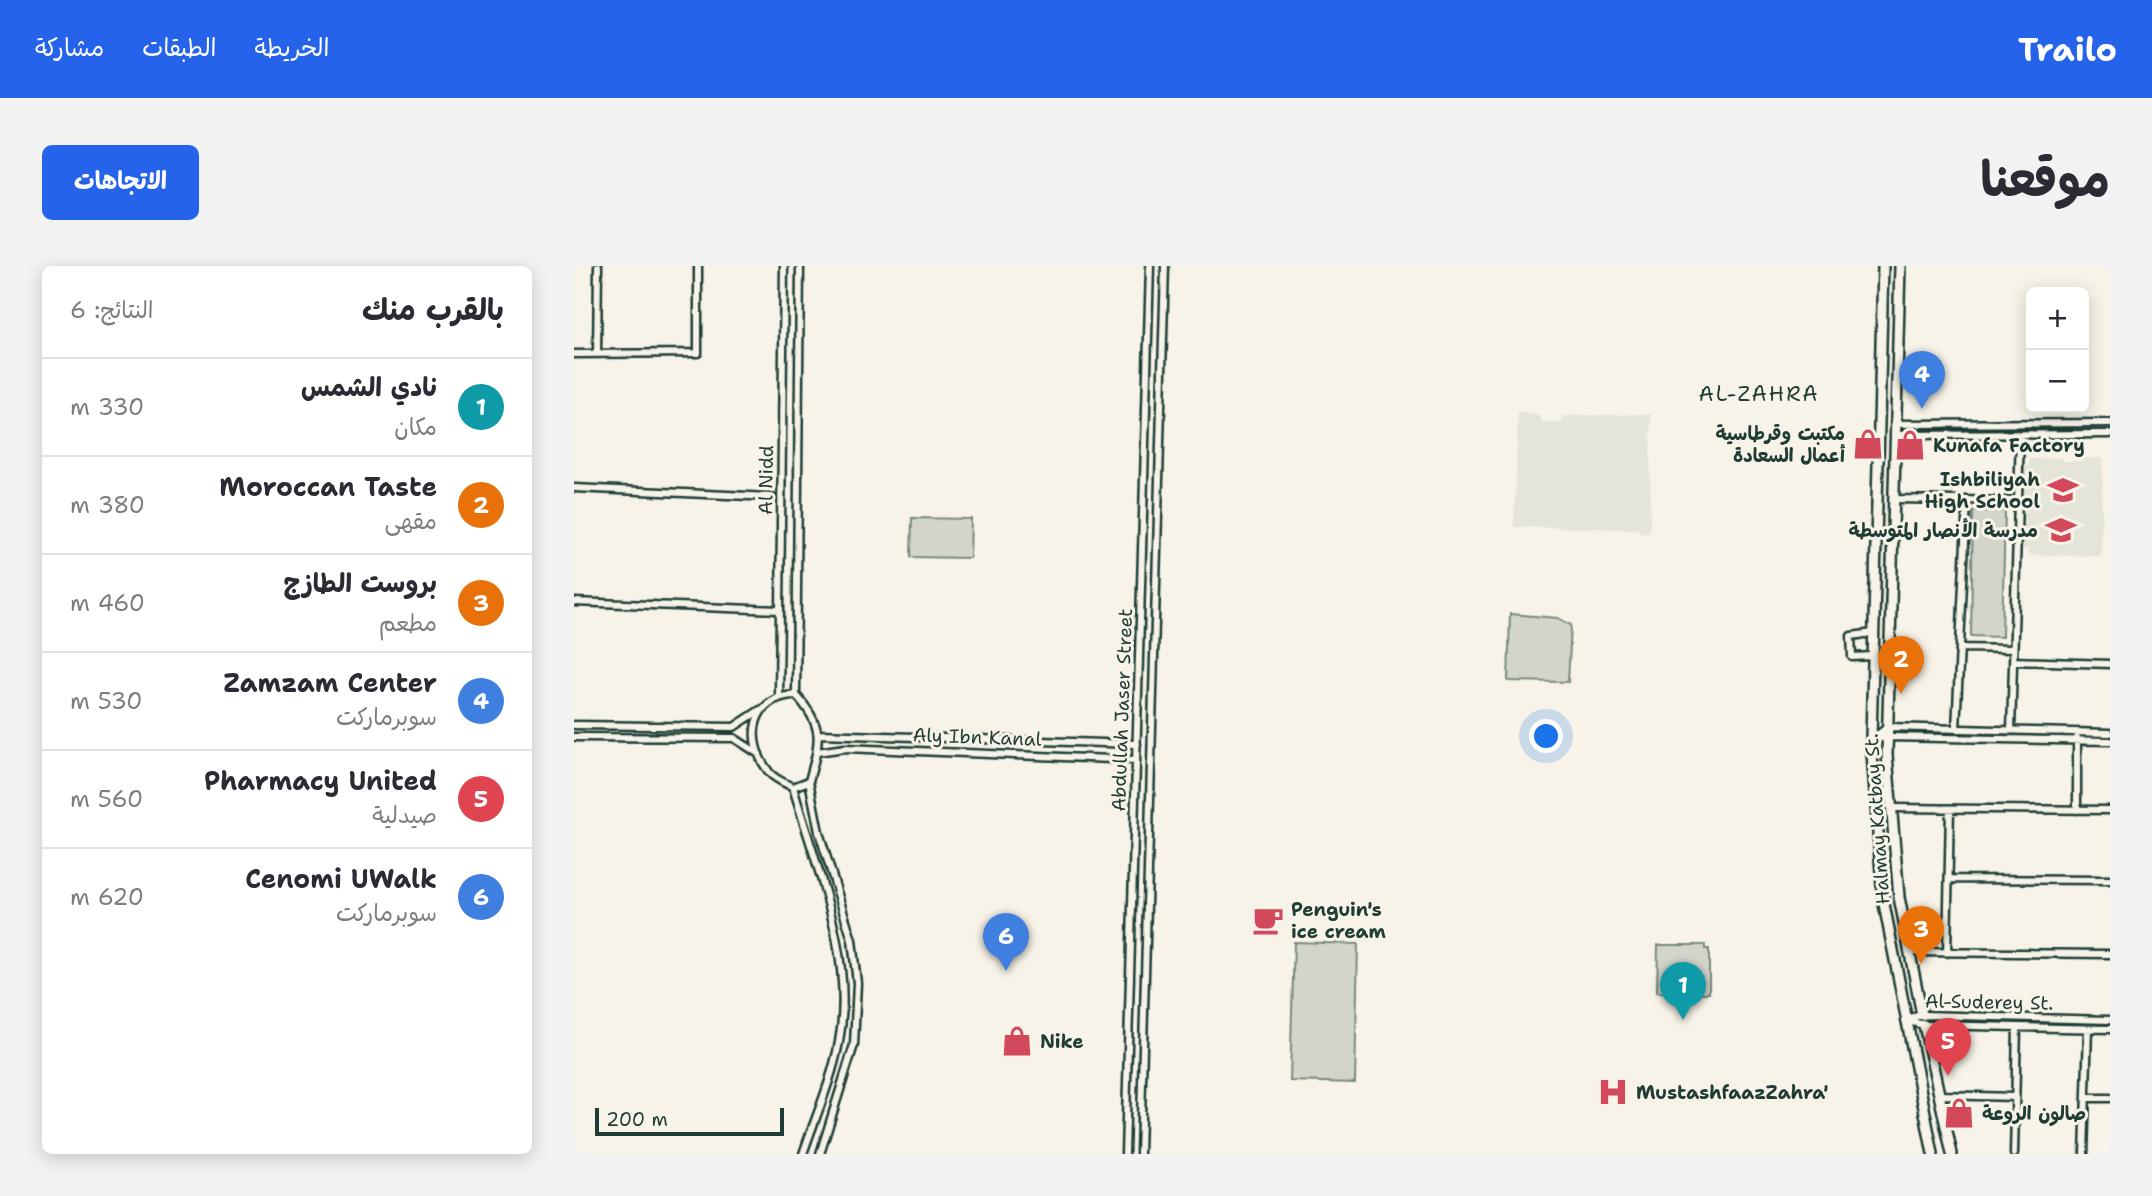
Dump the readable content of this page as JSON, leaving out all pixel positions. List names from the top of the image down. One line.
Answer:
{"streets":{"street":["Al Nidd","Abdullah Jaser Street","Aly Ibn Kanal","Halmay Katbay St.","Al-Suderey St."]},"crossings":[["Al Nidd","Aly Ibn Kanal"],["Abdullah Jaser Street","Aly Ibn Kanal"],["Halmay Katbay St.","Al-Suderey St."]],"districts":["AL-ZAHRA"],"places":{"shop":["مكتبت وقرطاسية أعمال السعادة","Kunafa Factory","Nike","صالون الروعة"],"school or university":["Ishbiliyah High School","مدرسة الأنصار المتوسطة"],"cafe":["Penguin's ice cream"],"hospital":["MustashfaazZahra'"]},"scale_bar":"200 m","page":{"header":"Trailo","nav":["الخريطة","الطبقات","مشاركة"],"title":"موقعنا","buttons":"الاتجاهات","heading":["بالقرب منك","النتائج: 6"],"map_buttons":["+","−"],"pins":["4","2","3","6","1","5"],"list":[{"mark":"1","name":"نادي الشمس","note":"مكان","value":"330 m"},{"mark":"2","name":"Moroccan Taste","note":"مقهى","value":"380 m"},{"mark":"3","name":"بروست الطازج","note":"مطعم","value":"460 m"},{"mark":"4","name":"Zamzam Center","note":"سوبرماركت","value":"530 m"},{"mark":"5","name":"Pharmacy United","note":"صيدلية","value":"560 m"},{"mark":"6","name":"Cenomi UWalk","note":"سوبرماركت","value":"620 m"}],"scale":"200 m"}}
